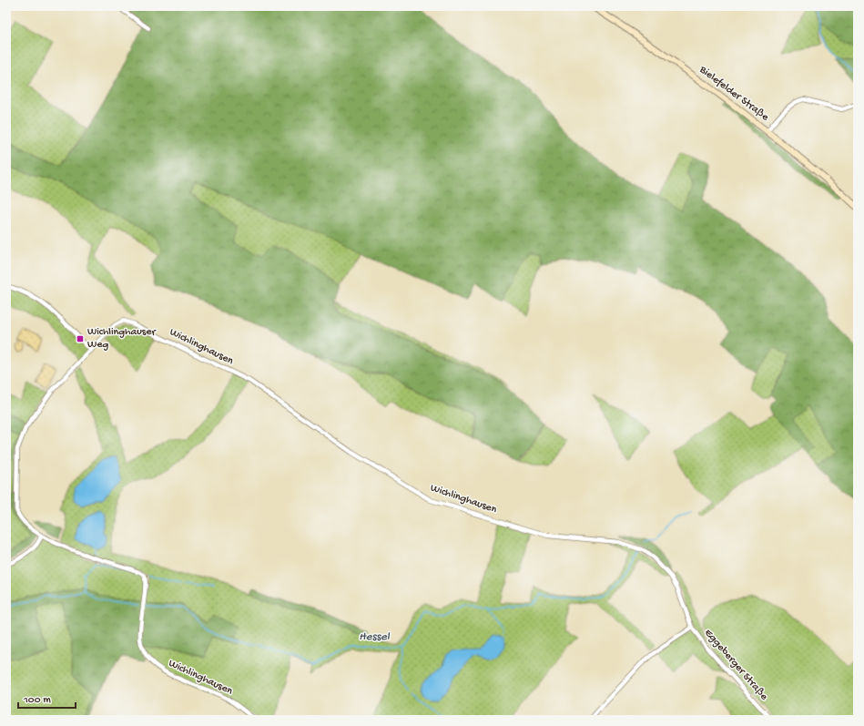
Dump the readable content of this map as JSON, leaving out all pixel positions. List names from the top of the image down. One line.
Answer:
{"streets":{"main road":["Bielefelder Straße"],"street":["Wichlinghausen","Eggeberger Straße"]},"crossings":[["Wichlinghausen","Eggeberger Straße"]],"water":["Hessel"],"places":{"transit":["Wichlinghauser Weg"]},"scale_bar":"100 m"}
